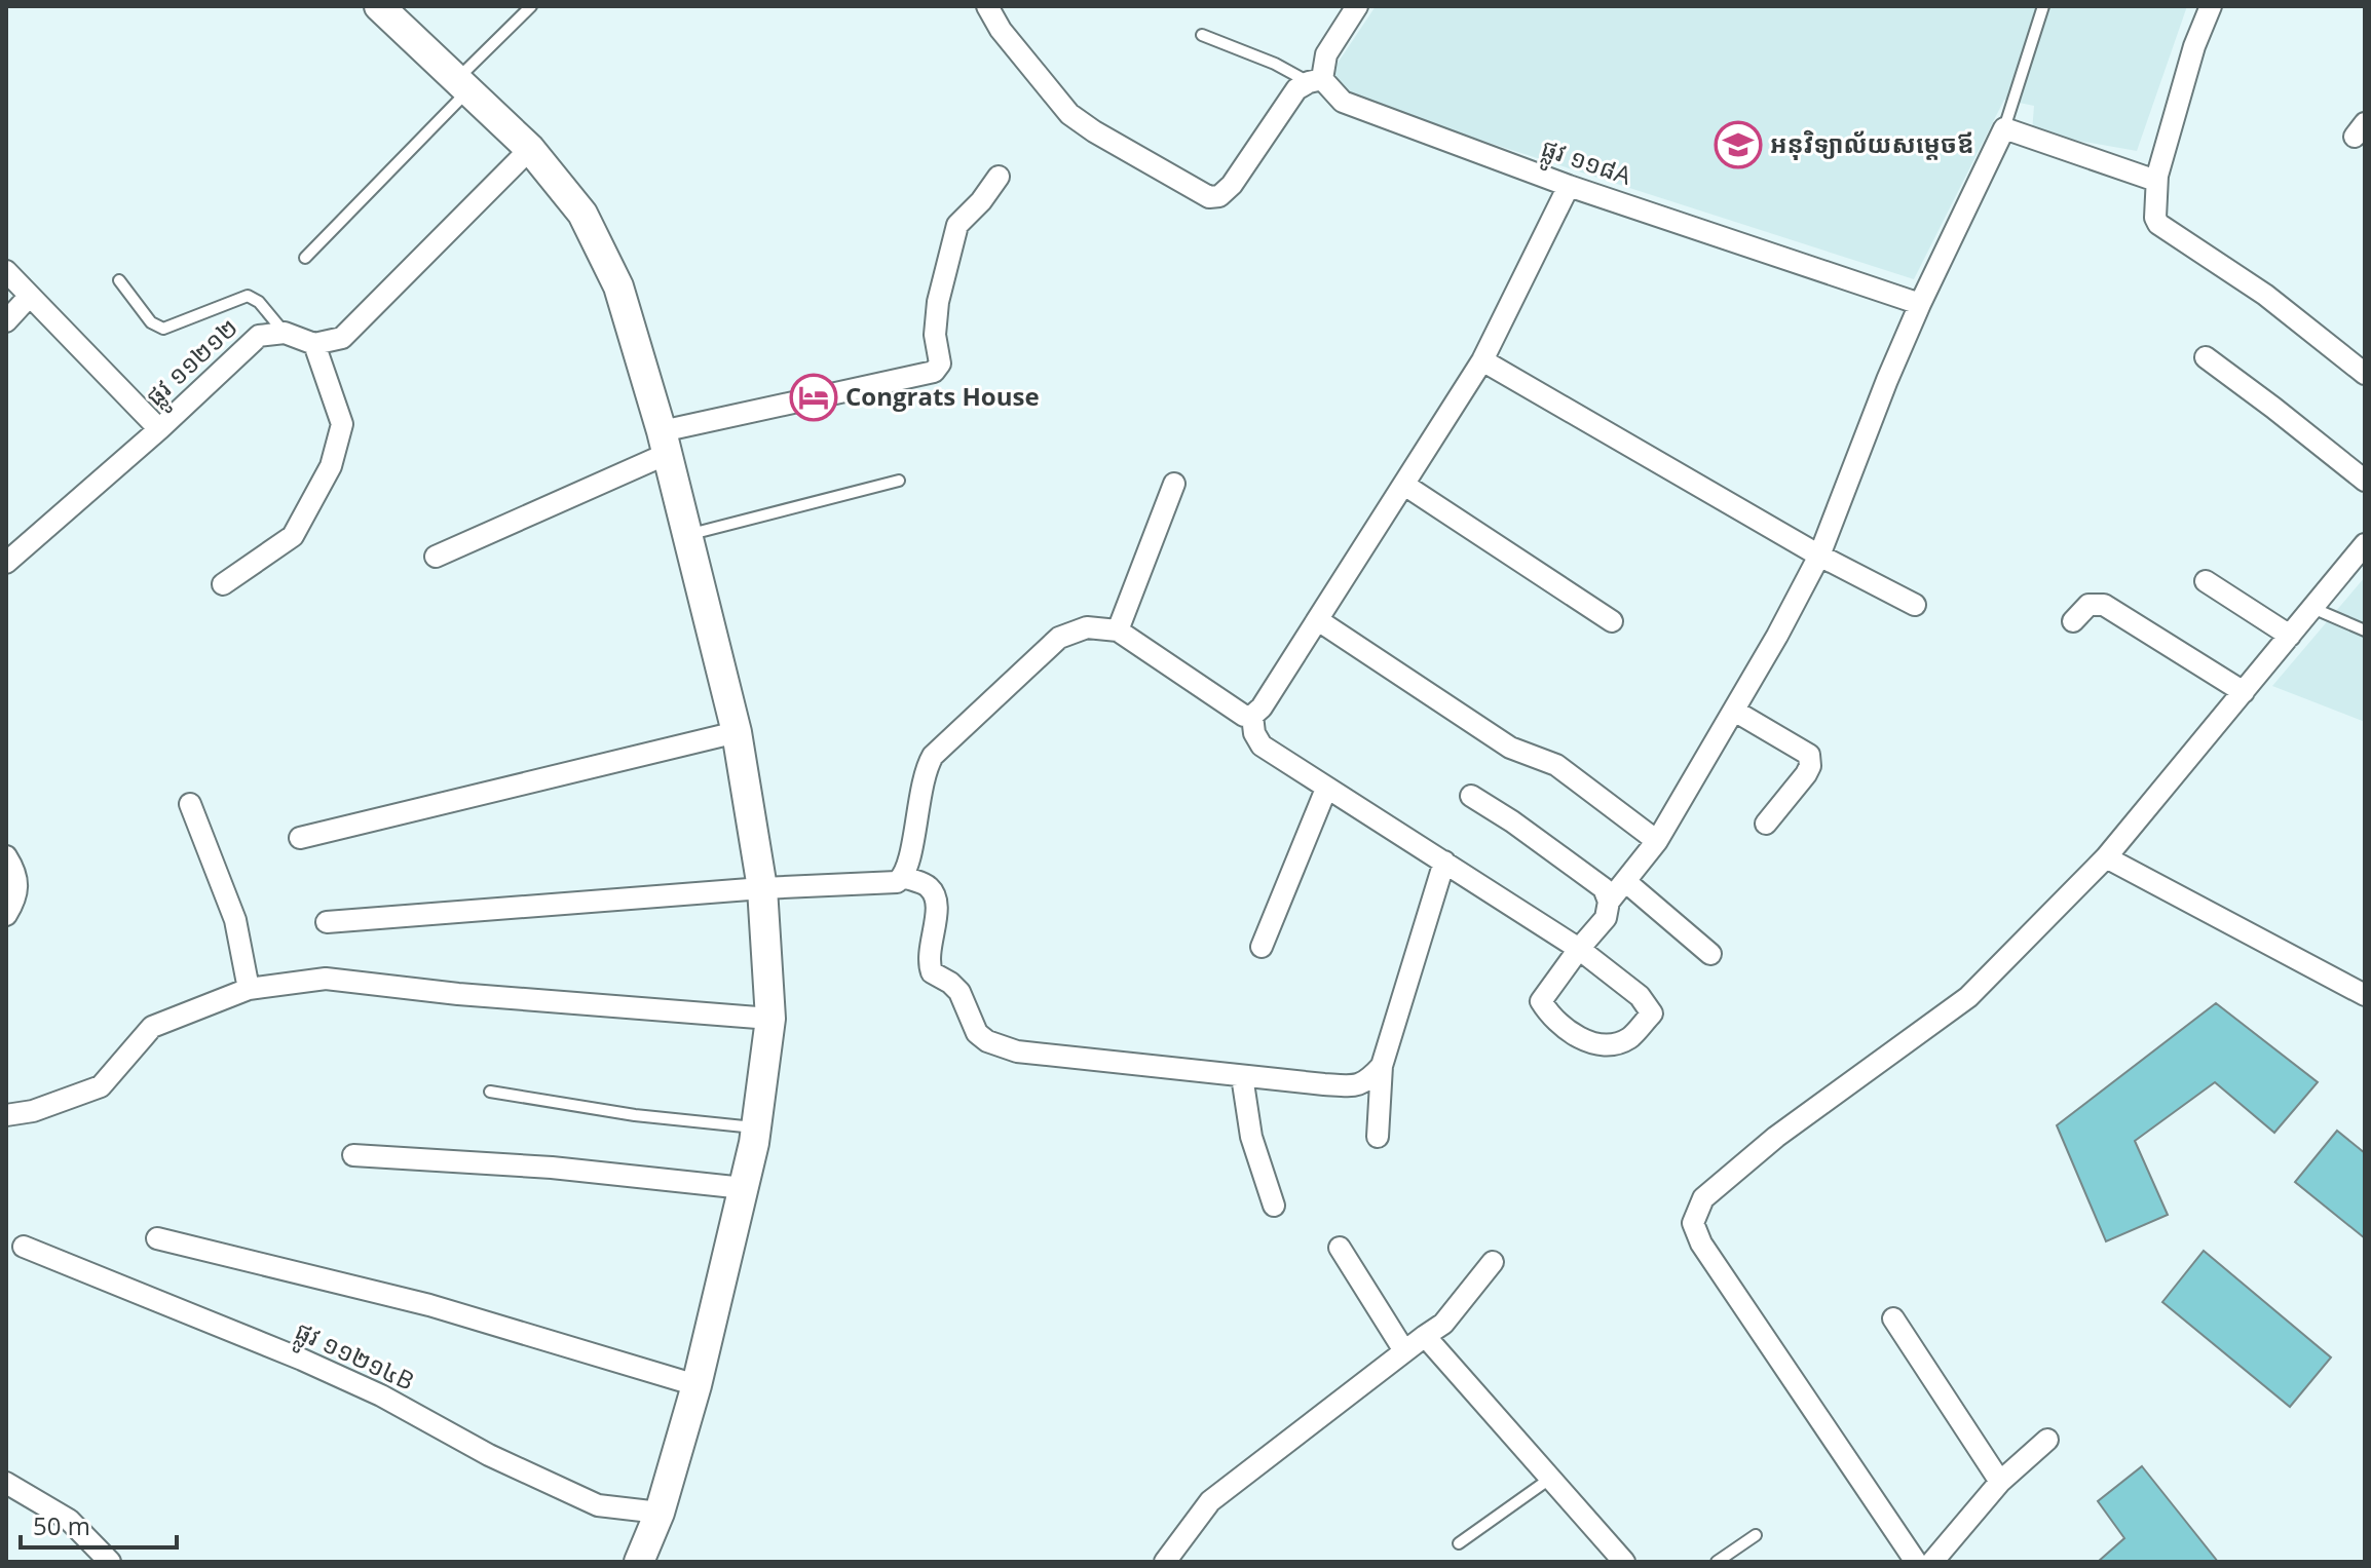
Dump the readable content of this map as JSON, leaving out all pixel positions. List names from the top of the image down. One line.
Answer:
{"streets":{"street":["ផ្លូវ ១១៨A","ផ្លូវ ១១២១២","ផ្លូវ ១១២១៤B"]},"places":{"school or university":["អនុវិទ្យាល័យសម្តេចឪ"],"hotel":["Congrats House"]},"scale_bar":"50 m"}
